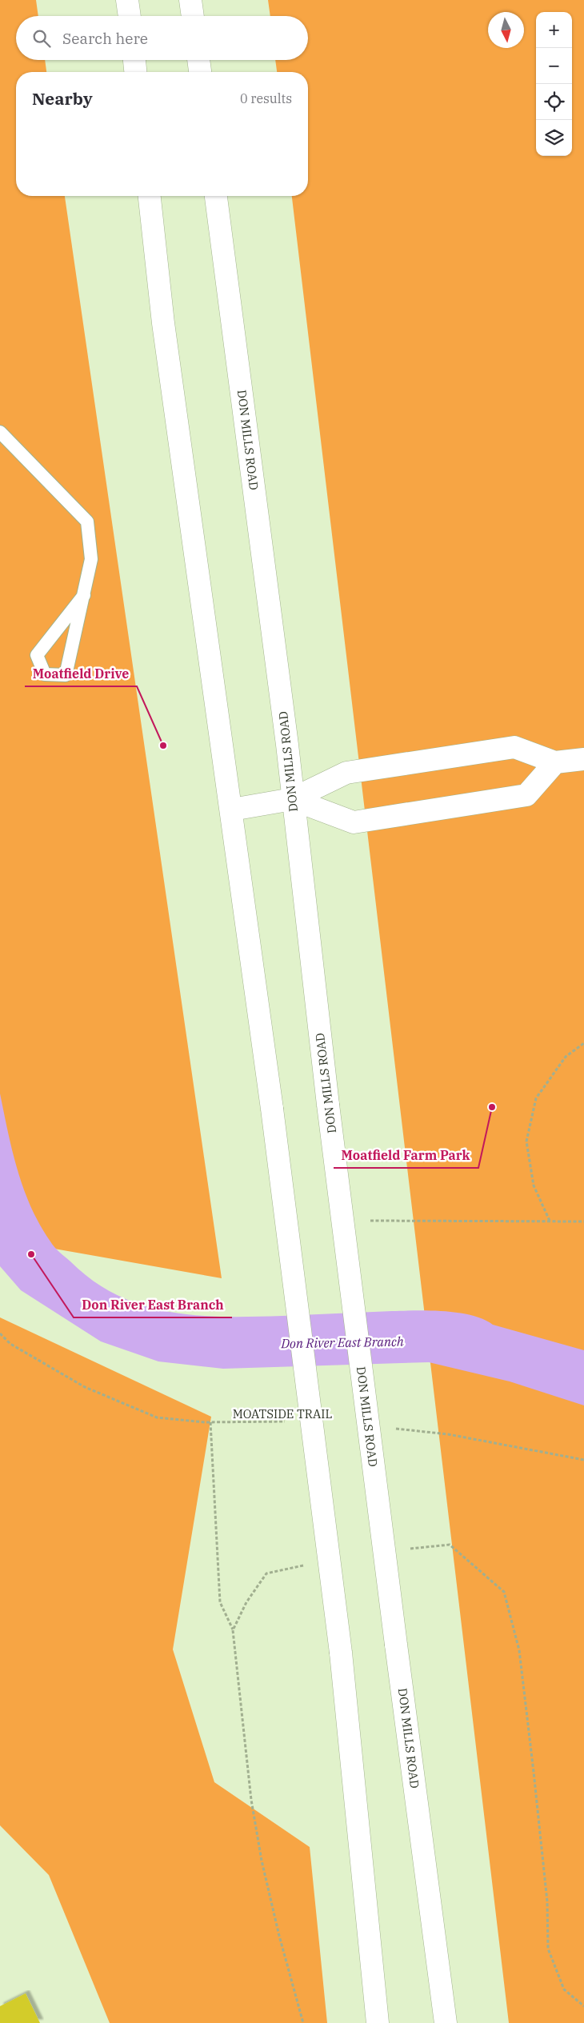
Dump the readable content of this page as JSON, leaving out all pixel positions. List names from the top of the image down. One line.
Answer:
{"streets":{"main road":["DON MILLS ROAD"],"path":["MOATSIDE TRAIL"]},"water":["Don River East Branch"],"places":["Moatfield Drive","Moatfield Farm Park","Don River East Branch"],"north":"bottom","page":{"map_buttons":["+","−"],"search":"Search here","heading":["Nearby","0 results"]}}
